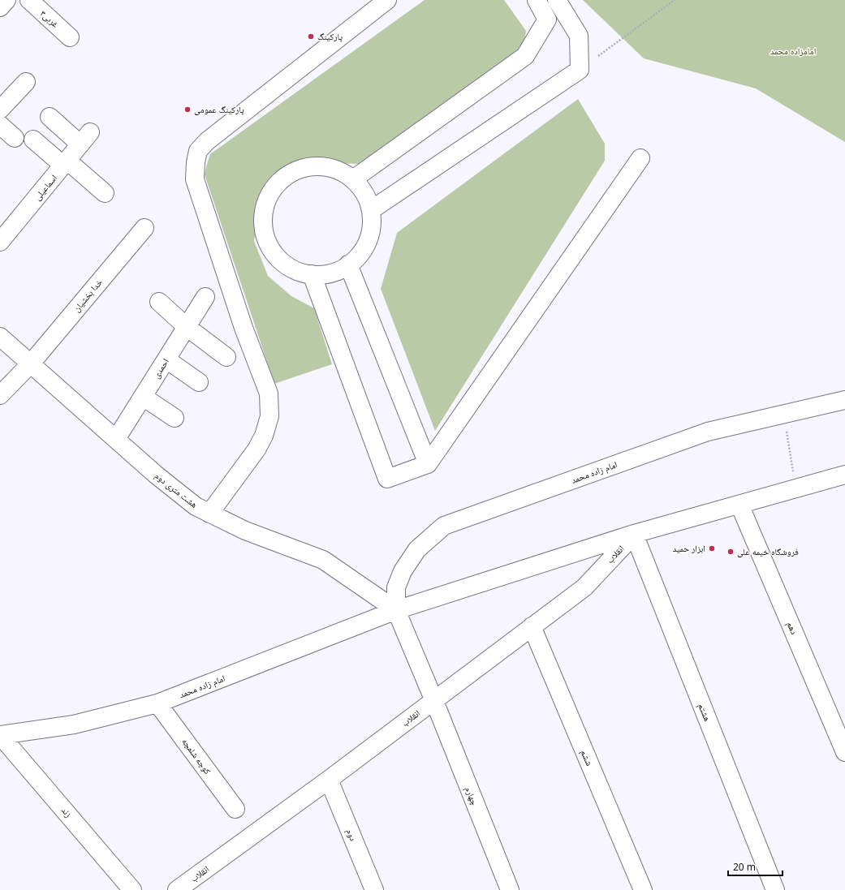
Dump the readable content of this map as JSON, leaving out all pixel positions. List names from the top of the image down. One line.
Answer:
{"streets":{"street":["غربی۳","اسماعیلی","خدا بخشیان","احمدی","امام زاده محمد","هشت متری دوم","انقلاب","دهم","هشتم","کوچه شلمچه","ششم","چهارم","زند","دوم"]},"crossings":[["خدا بخشیان","هشت متری دوم"],["احمدی","هشت متری دوم"],["امام زاده محمد","هشت متری دوم"],["امام زاده محمد","انقلاب"],["امام زاده محمد","دهم"],["امام زاده محمد","هشتم"],["امام زاده محمد","کوچه شلمچه"],["امام زاده محمد","چهارم"],["امام زاده محمد","زند"],["هشت متری دوم","چهارم"],["انقلاب","هشتم"],["انقلاب","ششم"],["انقلاب","چهارم"],["انقلاب","دوم"]],"parks":["امامزاده محمد"],"places":["پارکینگ","پارکینگ عمومی","ابزار حمید","فروشگاه خیمه علی"],"scale_bar":"20 m"}
